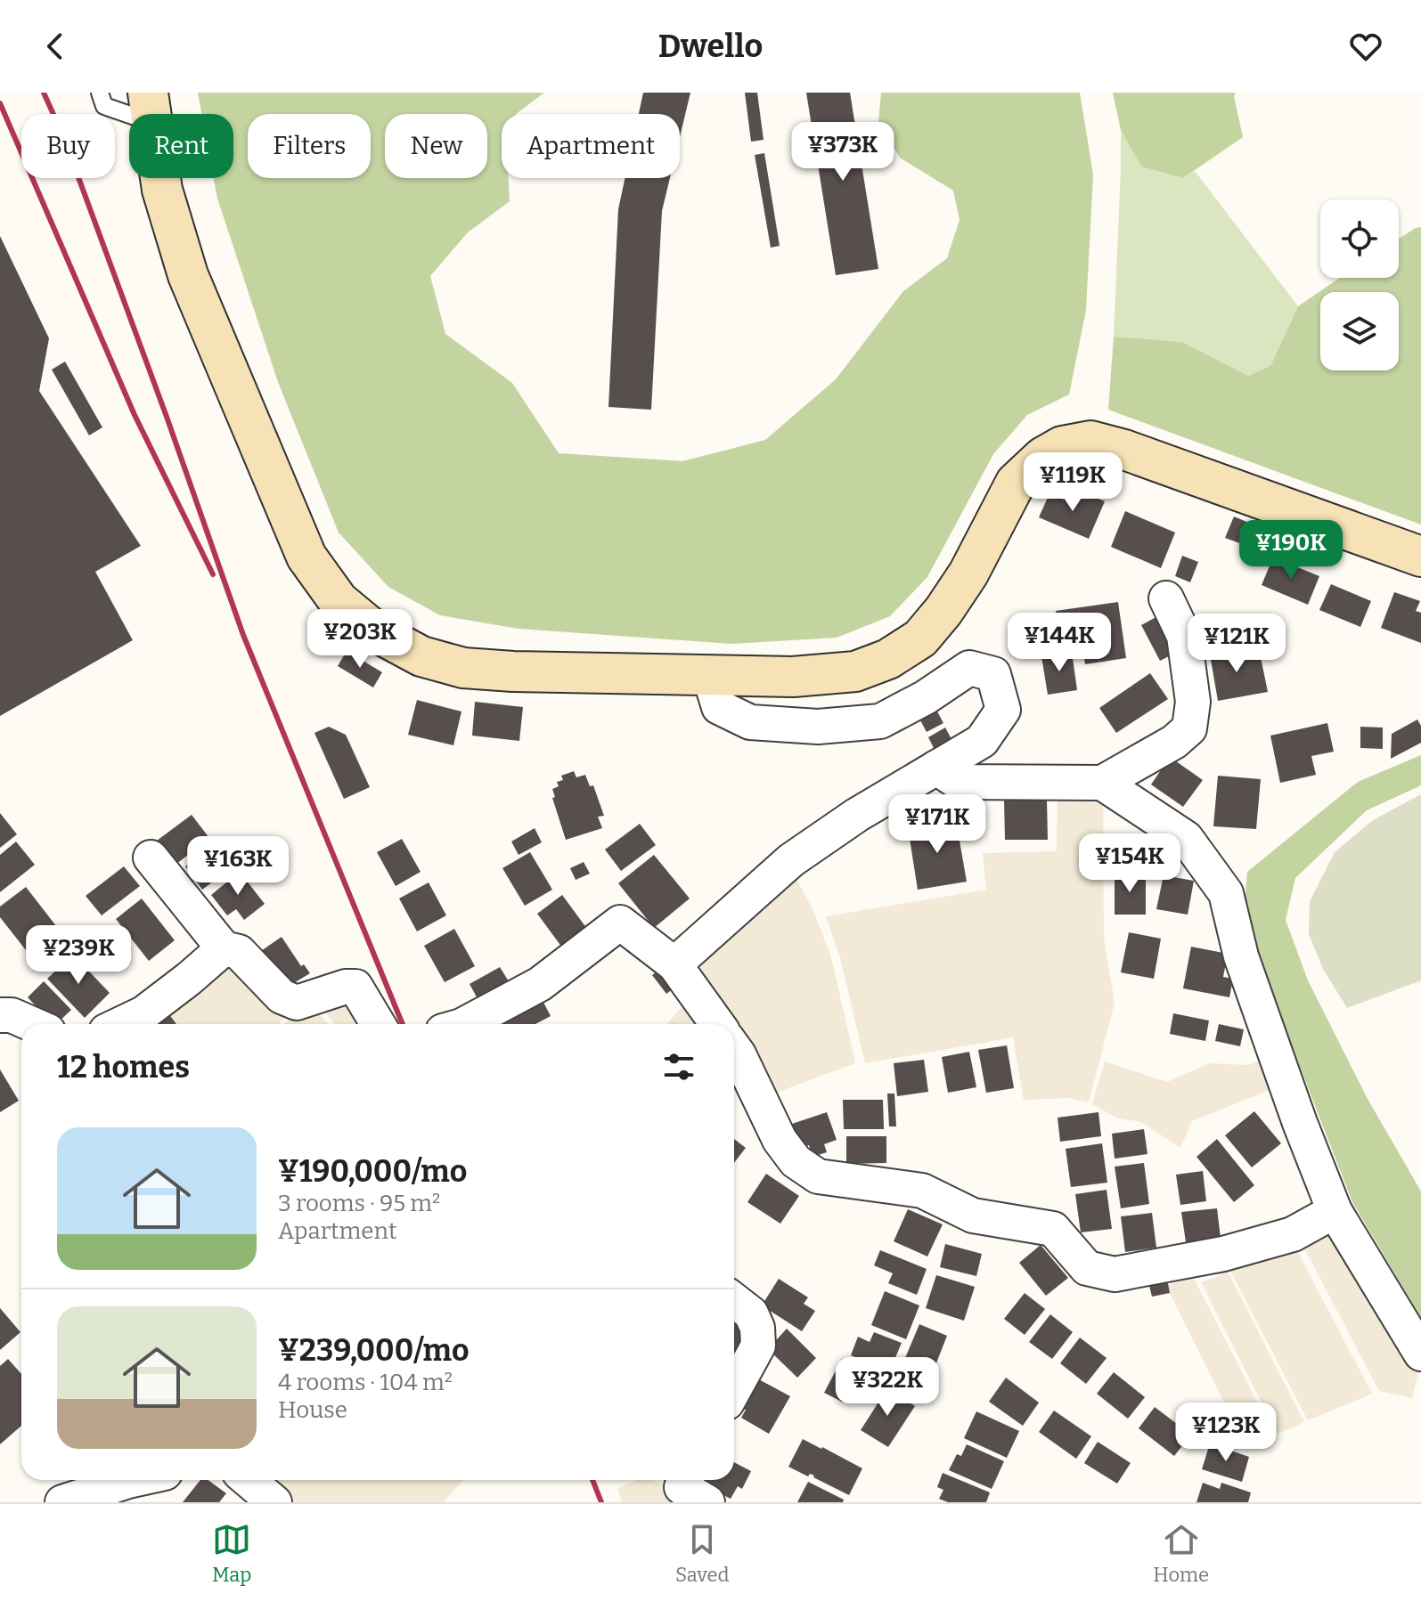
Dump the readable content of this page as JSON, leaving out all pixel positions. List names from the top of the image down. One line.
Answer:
{"page":{"header":"Dwello","chip":["Buy","Rent","Filters","New","Apartment"],"price":["¥373K","¥119K","¥190K","¥203K","¥144K","¥121K","¥171K","¥154K","¥163K","¥239K","¥322K","¥123K"],"heading":"12 homes","list":[{"name":"¥190,000/mo","note":"3 rooms · 95 m² · Apartment"},{"name":"¥239,000/mo","note":"4 rooms · 104 m² · House"}],"tabs":["Map","Saved","Home"]}}
